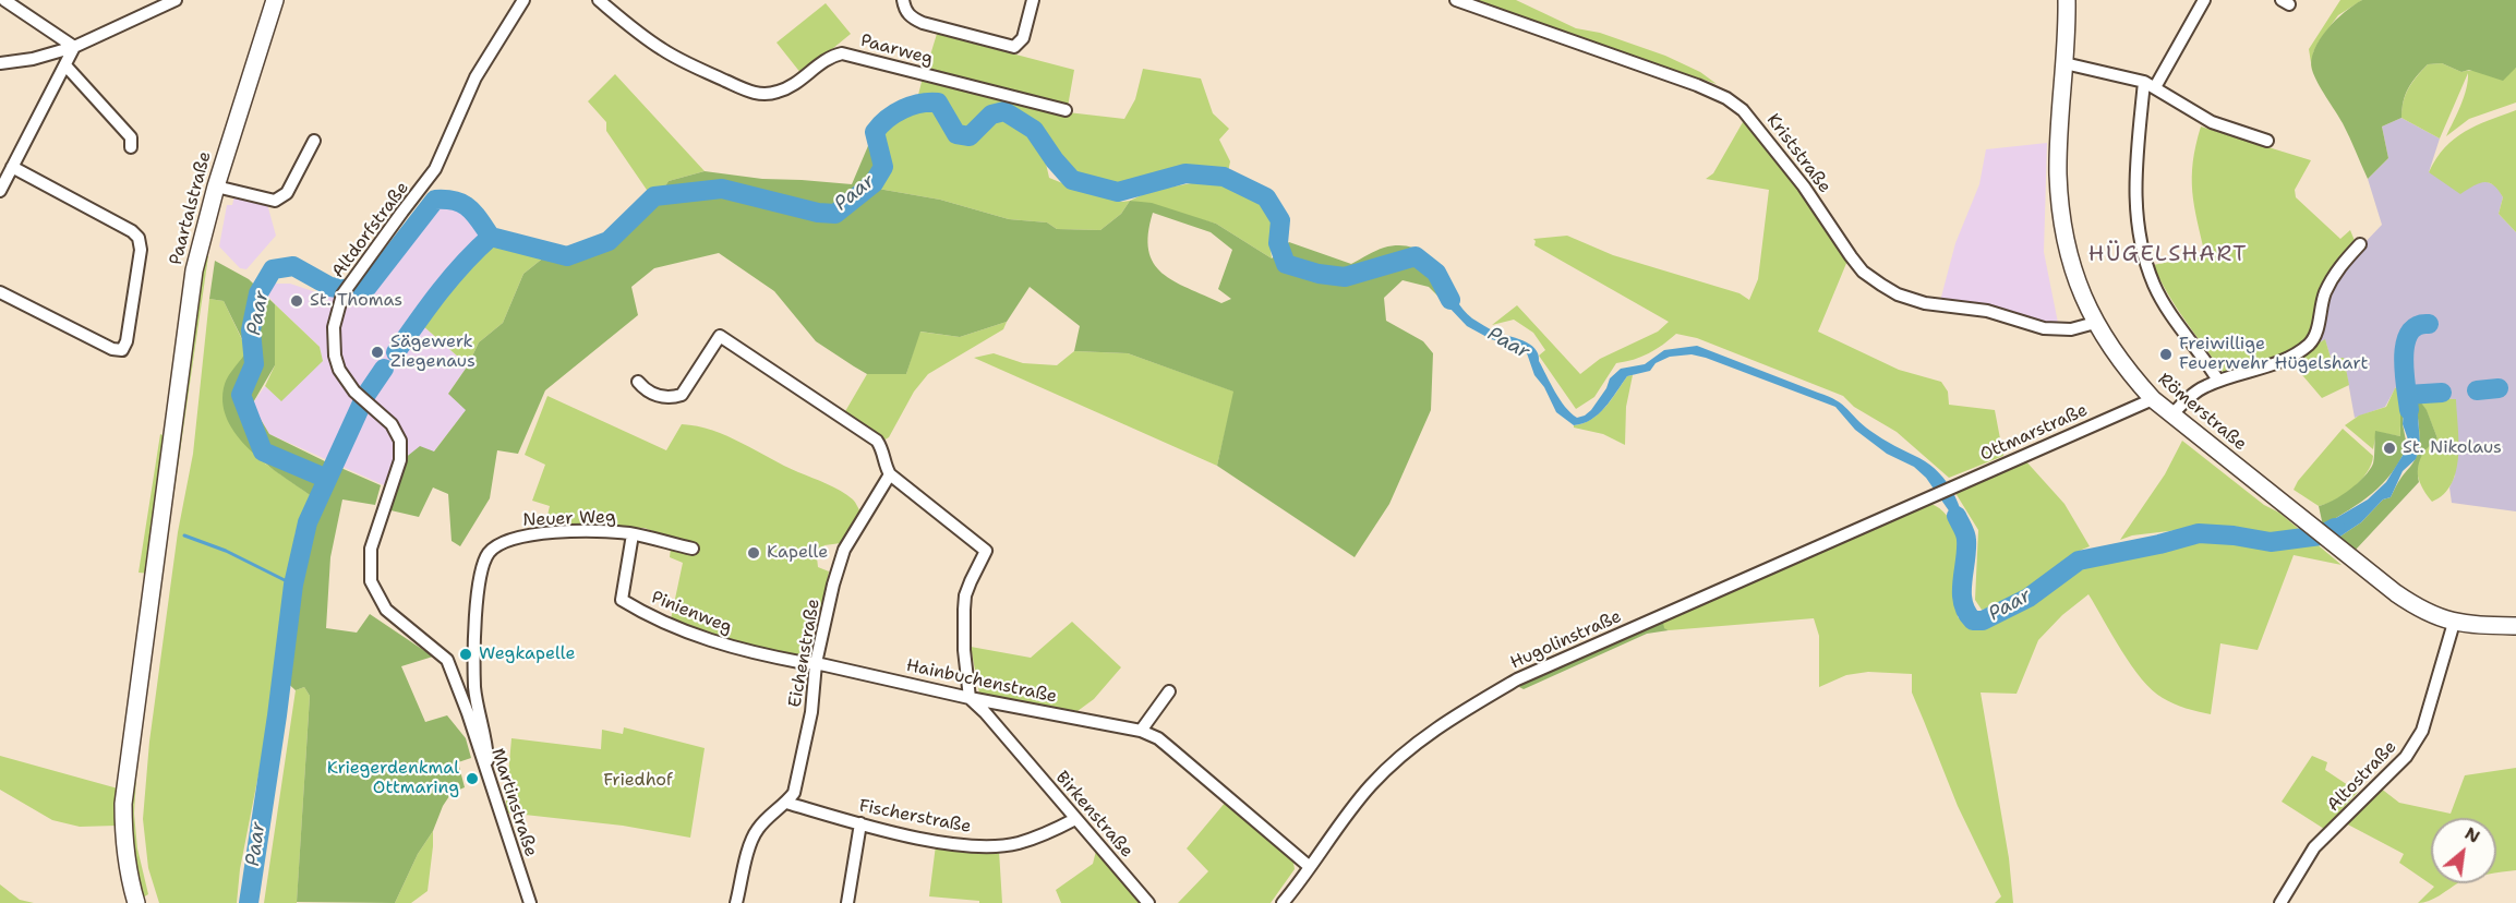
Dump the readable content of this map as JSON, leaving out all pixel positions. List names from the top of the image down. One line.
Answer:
{"streets":{"main road":["Paartalstraße","Römerstraße"],"street":["Paarweg","Kriststraße","Altdorfstraße","Ottmarstraße","Neuer Weg","Pinienweg","Hugolinstraße","Eichenstraße","Hainbuchenstraße","Altostraße","Martinstraße","Birkenstraße","Fischerstraße"]},"crossings":[["Kriststraße","Römerstraße"],["Altdorfstraße","Martinstraße"],["Römerstraße","Ottmarstraße"],["Römerstraße","Altostraße"],["Ottmarstraße","Hugolinstraße"],["Neuer Weg","Pinienweg"],["Neuer Weg","Martinstraße"],["Pinienweg","Eichenstraße"],["Pinienweg","Hainbuchenstraße"],["Hugolinstraße","Hainbuchenstraße"],["Eichenstraße","Hainbuchenstraße"],["Eichenstraße","Fischerstraße"],["Hainbuchenstraße","Birkenstraße"],["Birkenstraße","Fischerstraße"]],"districts":["HÜGELSHART"],"water":["Paar"],"parks":["Friedhof"],"places":["St. Thomas","Sägewerk Ziegenaus","Freiwillige Feuerwehr Hügelshart","St. Nikolaus","Kapelle","Wegkapelle","Kriegerdenkmal Ottmaring"],"north":"top right"}
